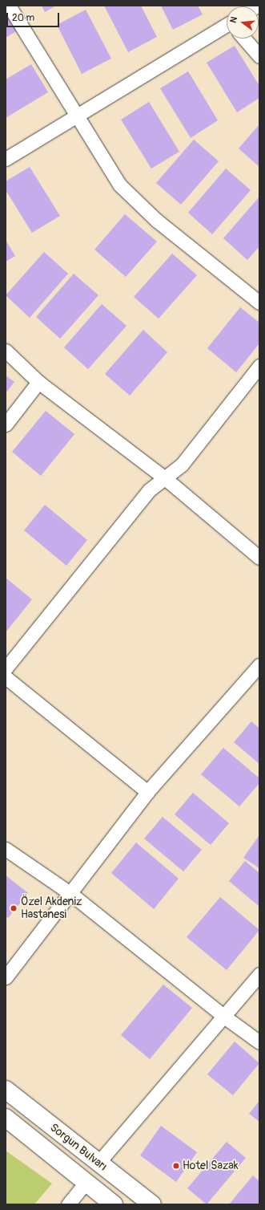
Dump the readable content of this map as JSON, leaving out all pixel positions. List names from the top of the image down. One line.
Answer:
{"streets":{"main road":["Sorgun Bulvarı"]},"places":["Özel Akdeniz Hastanesi","Hotel Sazak"],"scale_bar":"20 m","north":"left"}
